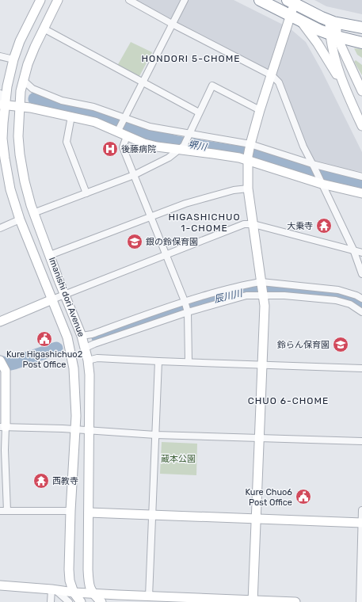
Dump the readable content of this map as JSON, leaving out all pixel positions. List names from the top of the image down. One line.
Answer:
{"streets":{"street":["Imanishi dori Avenue"]},"districts":["HONDORI 5-CHOME","HIGASHICHUO 1-CHOME","CHUO 6-CHOME"],"water":["堺川","辰川川"],"parks":["蔵本公園"],"places":{"hospital":["後藤病院"],"temple":["大乗寺","西教寺"],"school or university":["銀の鈴保育園","鈴らん保育園"],"public building":["Kure Higashichuo2 Post Office","Kure Chuo6 Post Office"]}}
